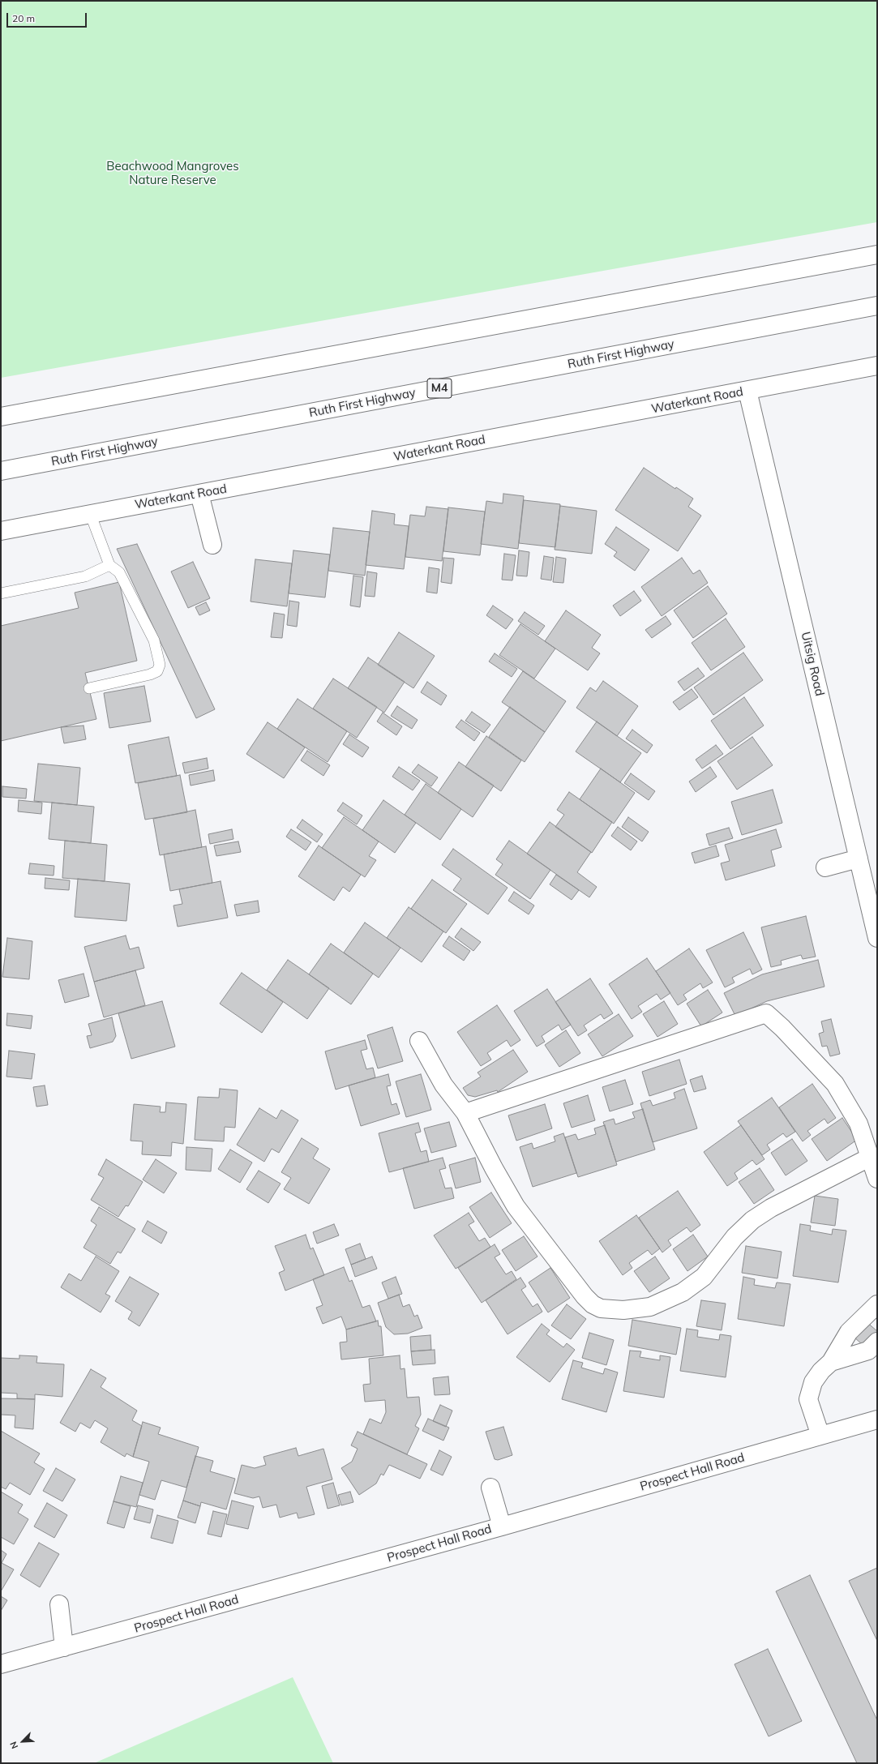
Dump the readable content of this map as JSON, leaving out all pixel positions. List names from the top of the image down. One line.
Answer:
{"streets":{"main road":["Ruth First Highway","M4","Waterkant Road","Uitsig Road","Prospect Hall Road"]},"crossings":[["Waterkant Road","Uitsig Road"]],"parks":["Beachwood Mangroves Nature Reserve"],"scale_bar":"20 m","north":"bottom left"}
